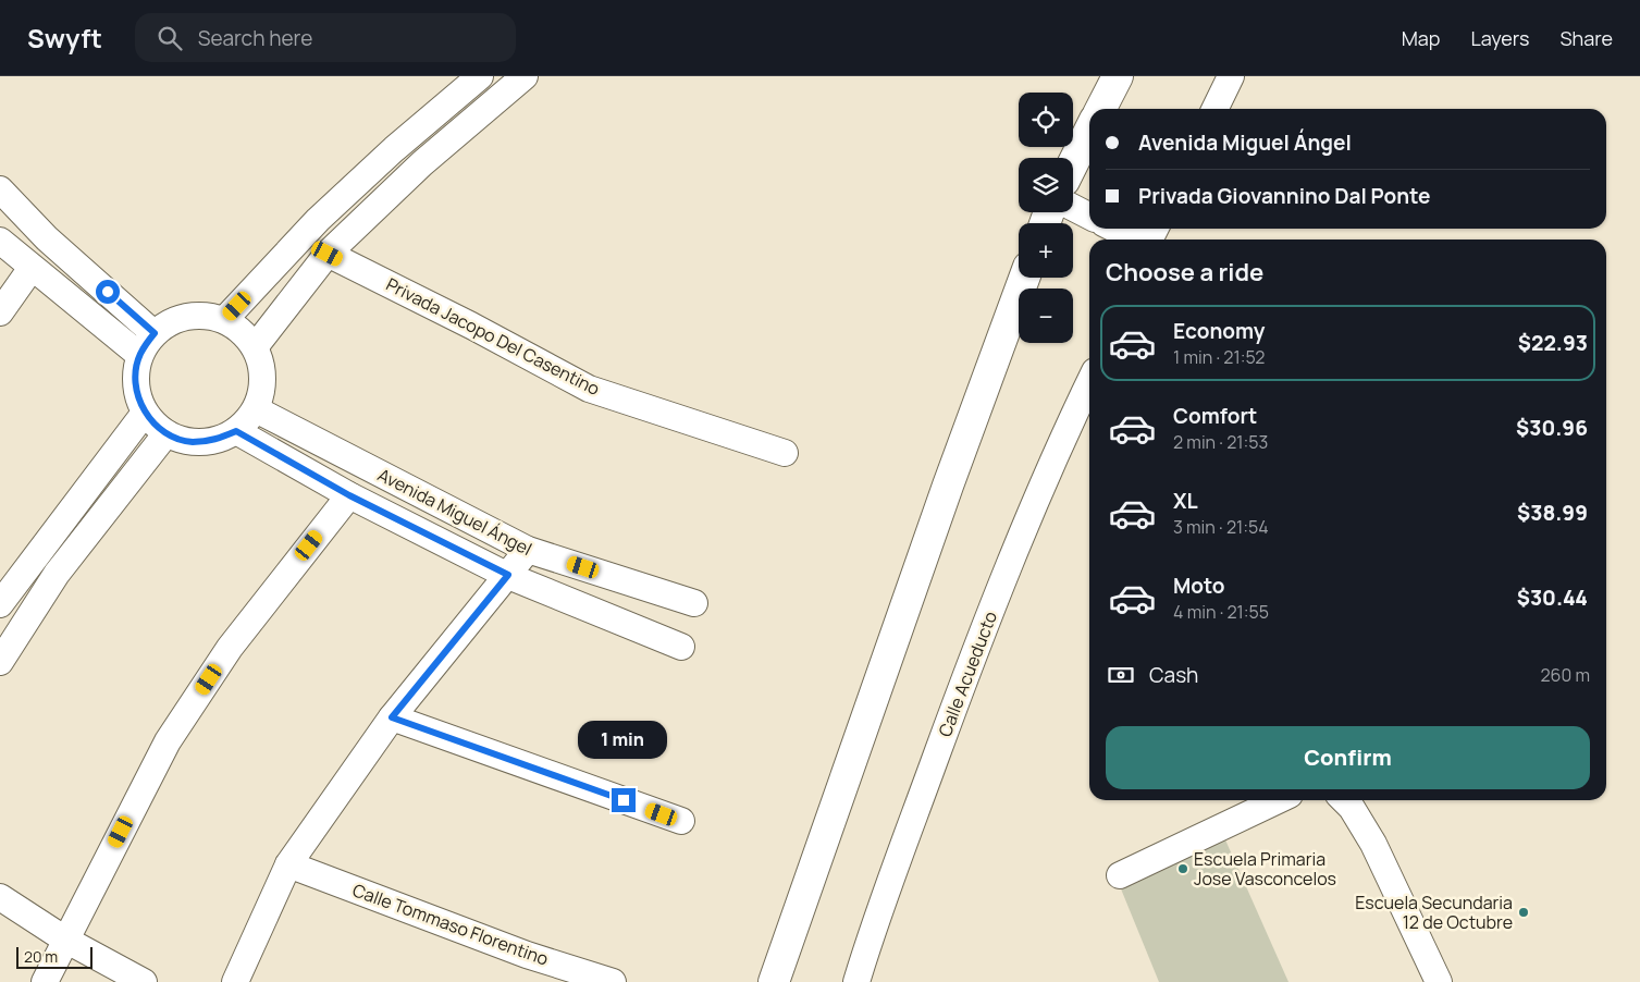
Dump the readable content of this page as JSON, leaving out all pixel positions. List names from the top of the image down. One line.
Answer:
{"streets":{"street":["Privada Jacopo Del Casentino","Avenida Miguel Ángel","Calle Acueducto","Calle Tommaso Florentino"]},"places":["Escuela Primaria Jose Vasconcelos","Escuela Secundaria 12 de Octubre"],"scale_bar":"20 m","page":{"header":"Swyft","search":"Search here","nav":["Map","Layers","Share"],"map_buttons":["+","−"],"banner":["Avenida Miguel Ángel","Privada Giovannino Dal Ponte"],"heading":"Choose a ride","list":[{"name":"Economy","note":"1 min · 21:52","value":"$22.93"},{"name":"Comfort","note":"2 min · 21:53","value":"$30.96"},{"name":"XL","note":"3 min · 21:54","value":"$38.99"},{"name":"Moto","note":"4 min · 21:55","value":"$30.44"}],"pay":["Cash","260 m"],"buttons":"Confirm","bubble":"1 min","scale":"20 m"}}
